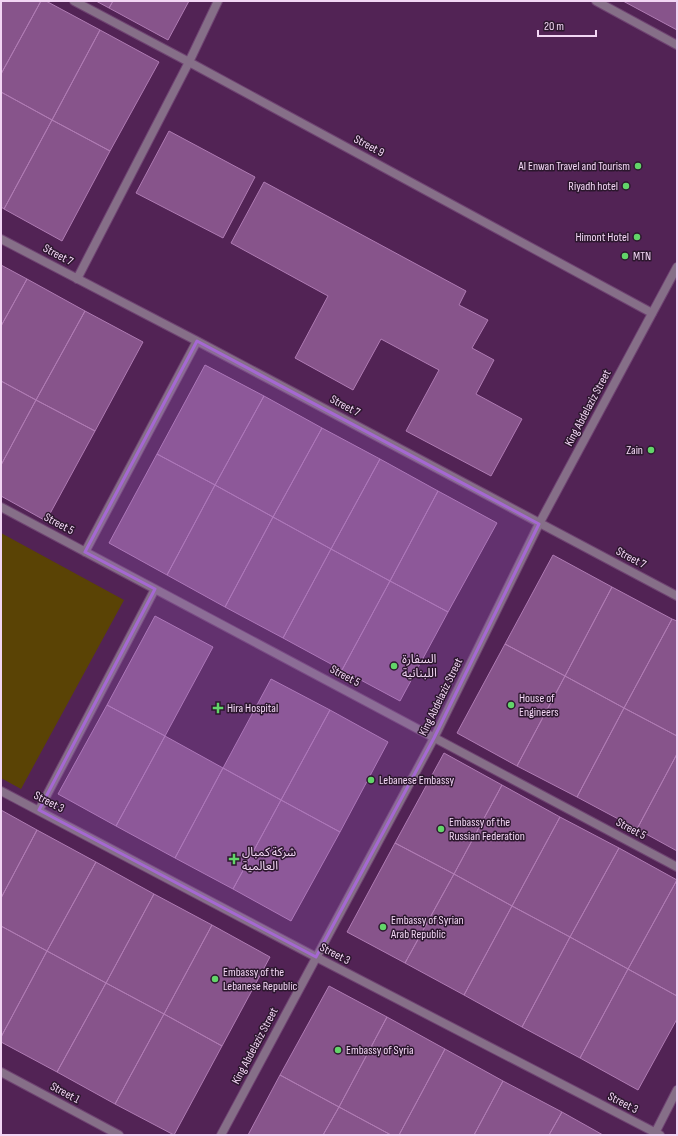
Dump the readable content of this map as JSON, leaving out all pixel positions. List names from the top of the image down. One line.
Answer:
{"streets":{"street":["Street 9","Street 7","King Abdelaziz Street","Street 5","Street 3","Street 1"]},"crossings":[["Street 9","King Abdelaziz Street"],["Street 7","King Abdelaziz Street"],["King Abdelaziz Street","Street 5"],["King Abdelaziz Street","Street 3"]],"places":{"other":["Al Enwan Travel and Tourism","Riyadh hotel","Himont Hotel","MTN","Zain","السفارة اللبنانية","House of Engineers","Lebanese Embassy","Embassy of the Russian Federation","Embassy of Syrian Arab Republic","Embassy of the Lebanese Republic","Embassy of Syria"],"health":["Hira Hospital","شركة كمبال العالمية"]},"scale_bar":"20 m"}
